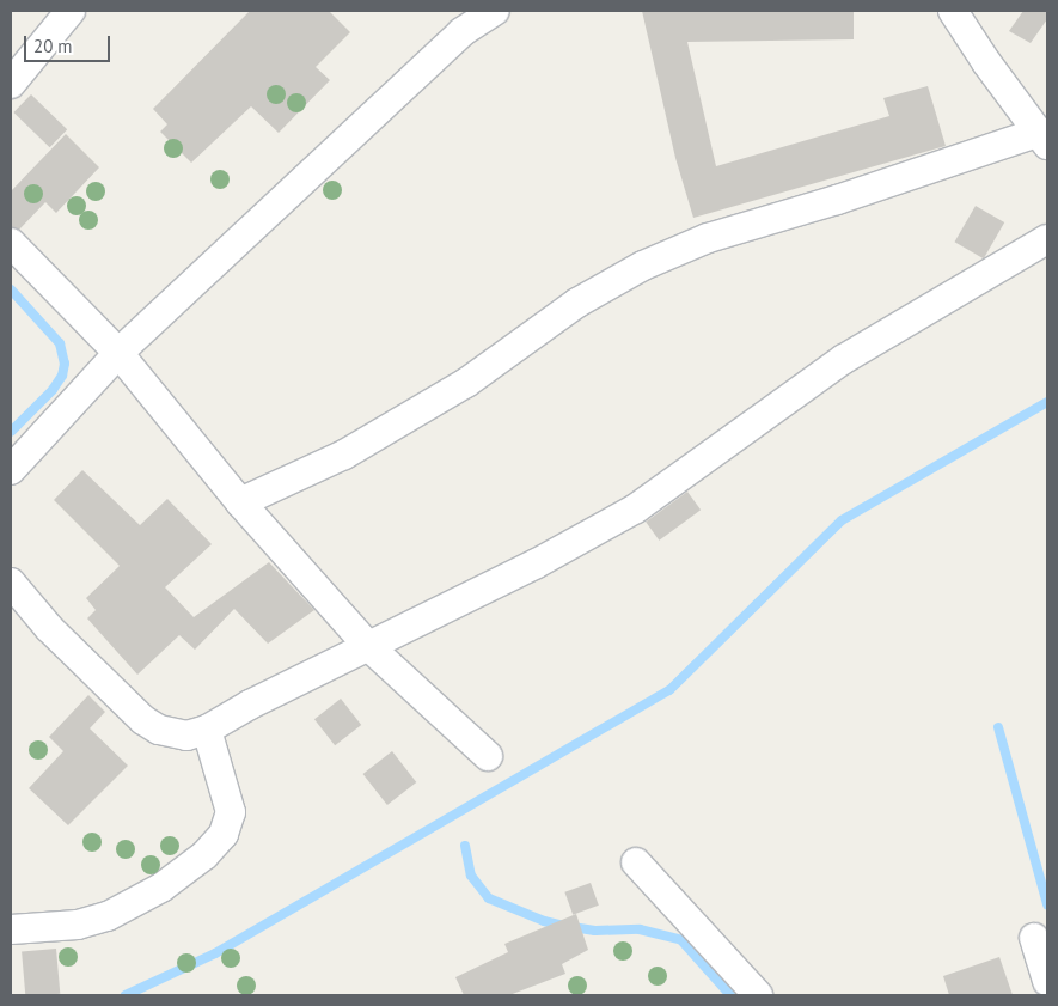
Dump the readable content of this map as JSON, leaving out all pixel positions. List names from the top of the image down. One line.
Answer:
{"scale_bar":"20 m"}
